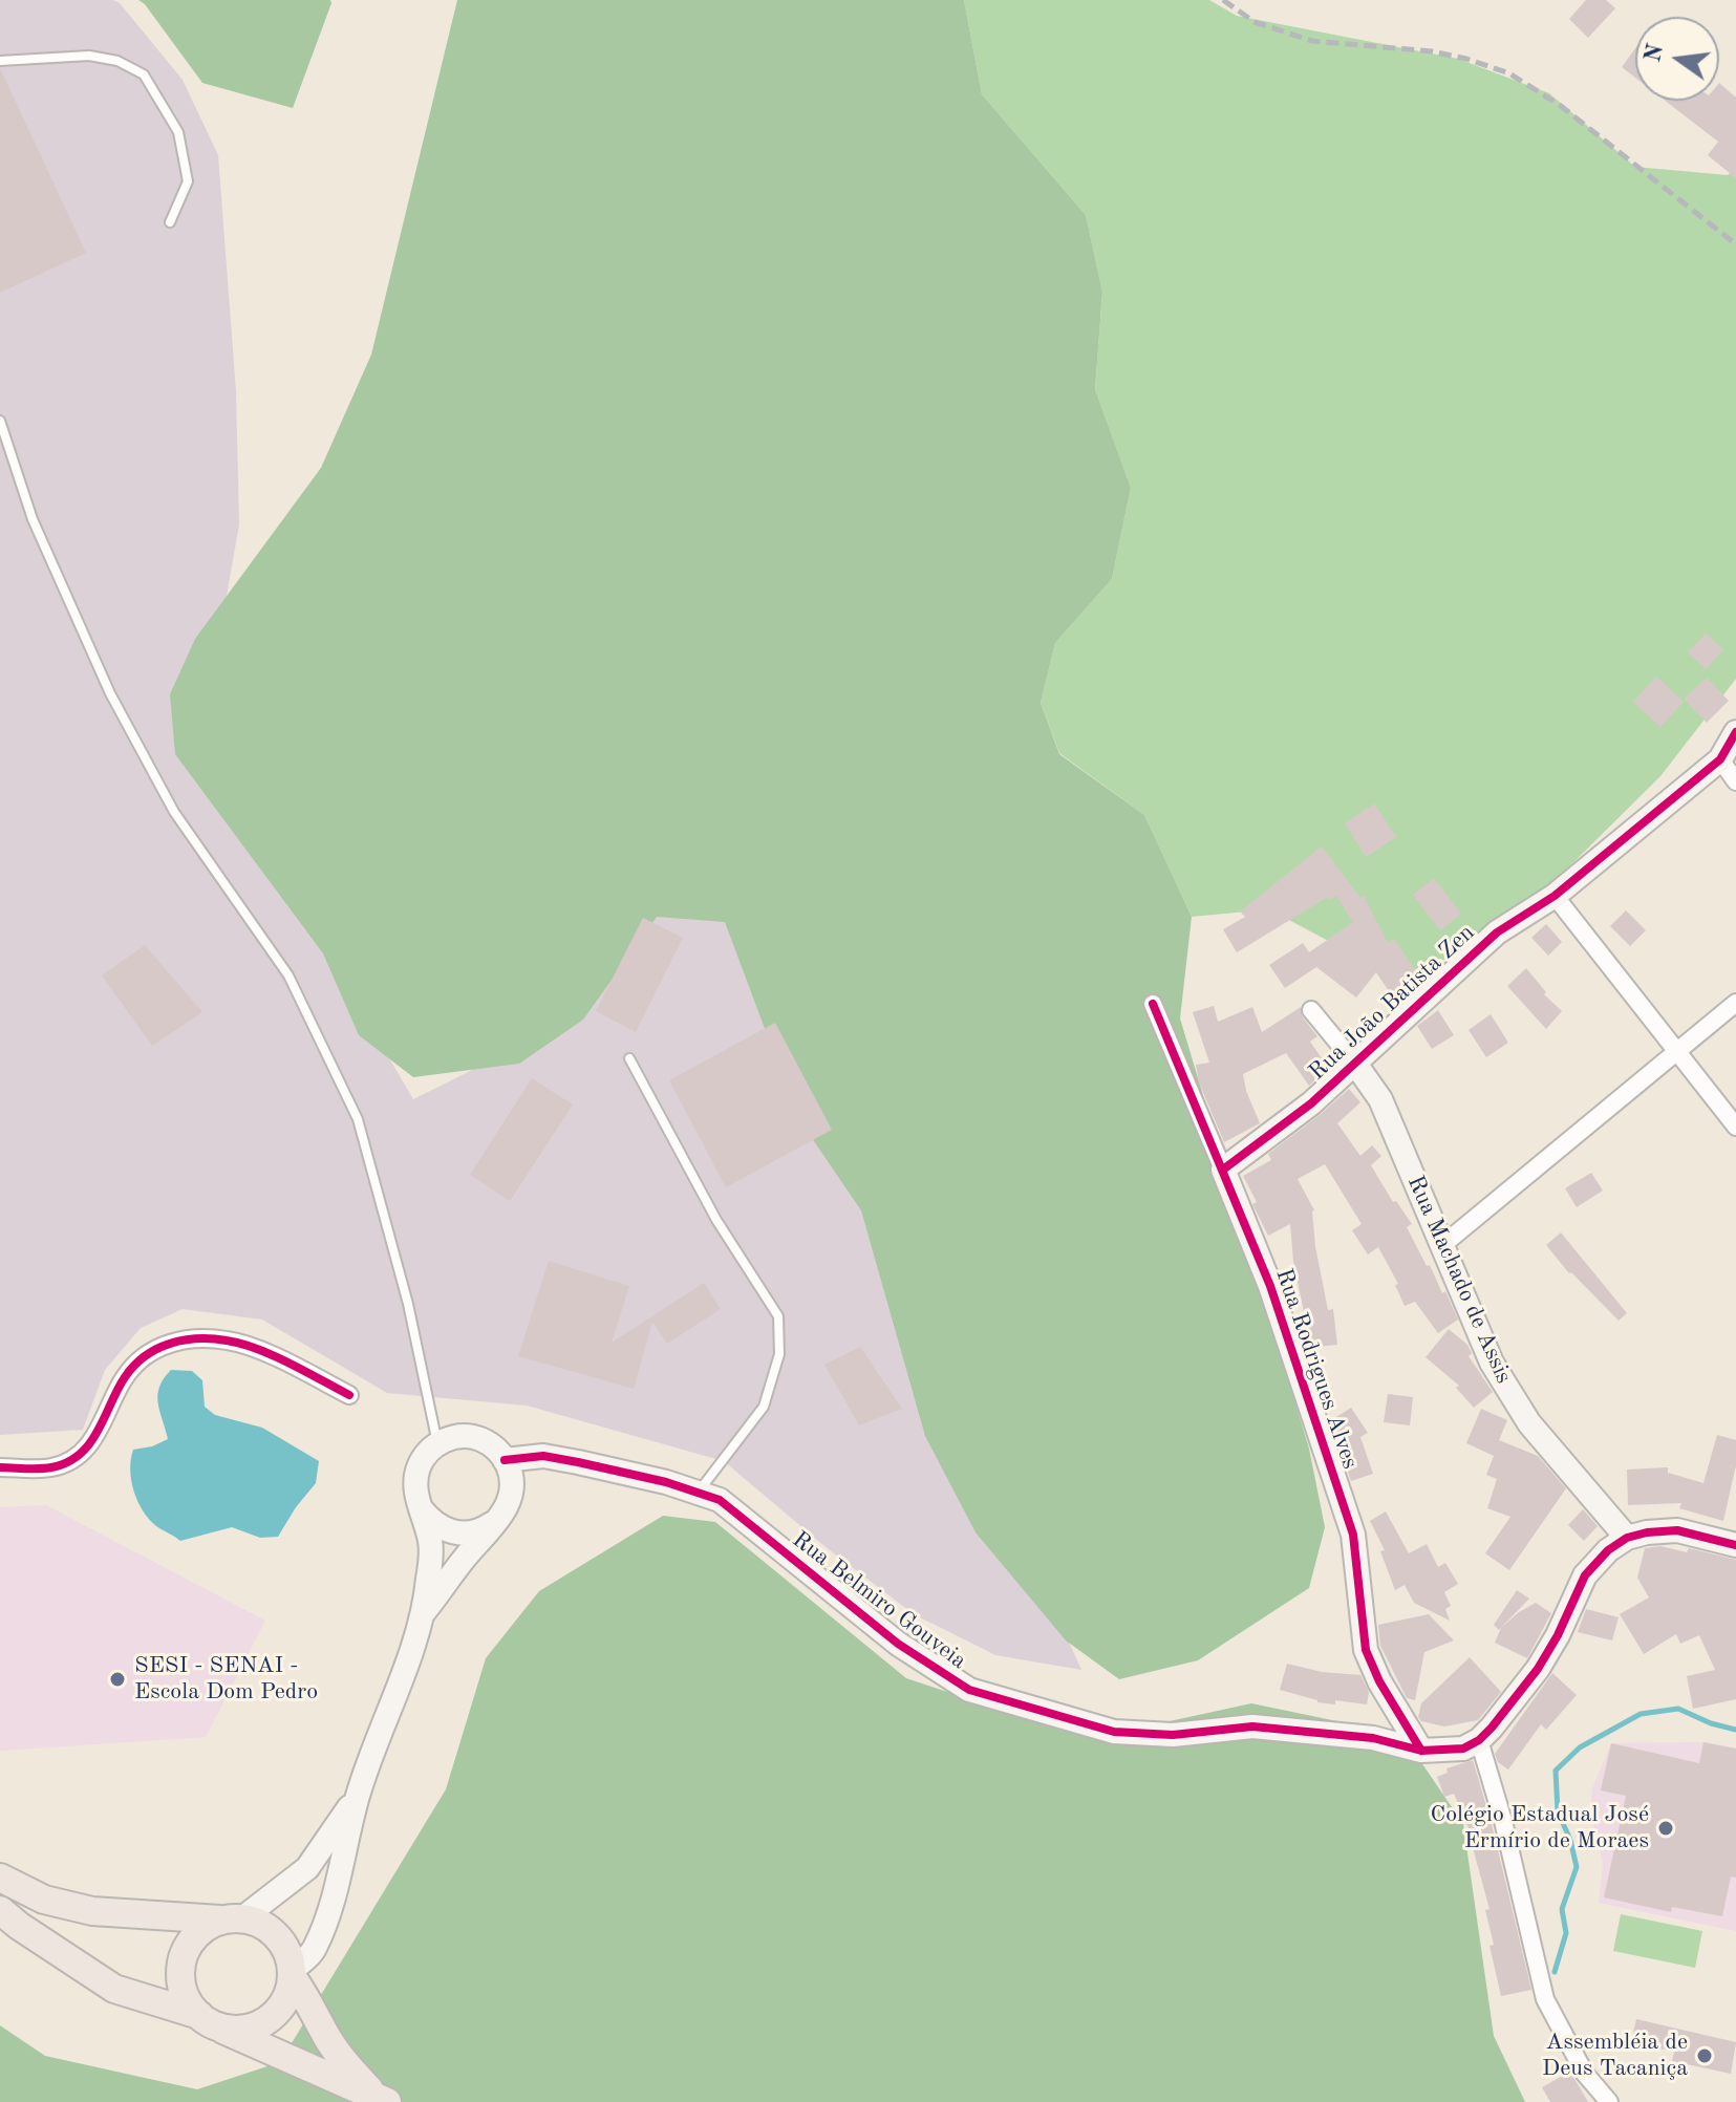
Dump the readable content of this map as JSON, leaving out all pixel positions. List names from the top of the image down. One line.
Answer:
{"streets":{"street":["Rua João Batista Zen","Rua Machado de Assis","Rua Rodrigues Alves","Rua Belmiro Gouveia"]},"crossings":[["Rua João Batista Zen","Rua Machado de Assis"],["Rua João Batista Zen","Rua Rodrigues Alves"],["Rua Rodrigues Alves","Rua Belmiro Gouveia"]],"places":["SESI - SENAI - Escola Dom Pedro","Colégio Estadual José Ermírio de Moraes","Assembléia de Deus Tacaniça"],"north":"left"}
